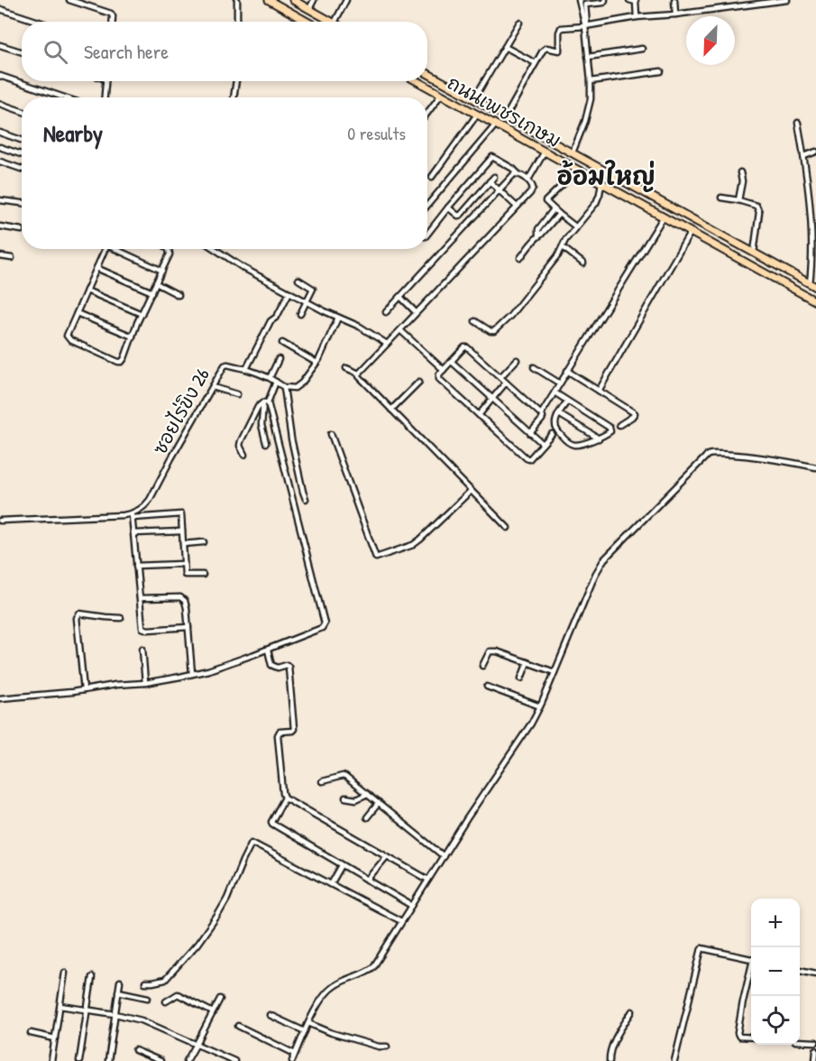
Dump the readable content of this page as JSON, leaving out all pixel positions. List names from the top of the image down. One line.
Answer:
{"streets":{"main road":["ถนนเพชรเกษม"],"street":["ซอยไร่ขิง 26"]},"districts":["อ้อมใหญ่"],"north":"bottom left","page":{"search":"Search here","heading":["Nearby","0 results"],"map_buttons":["+","−"]}}
